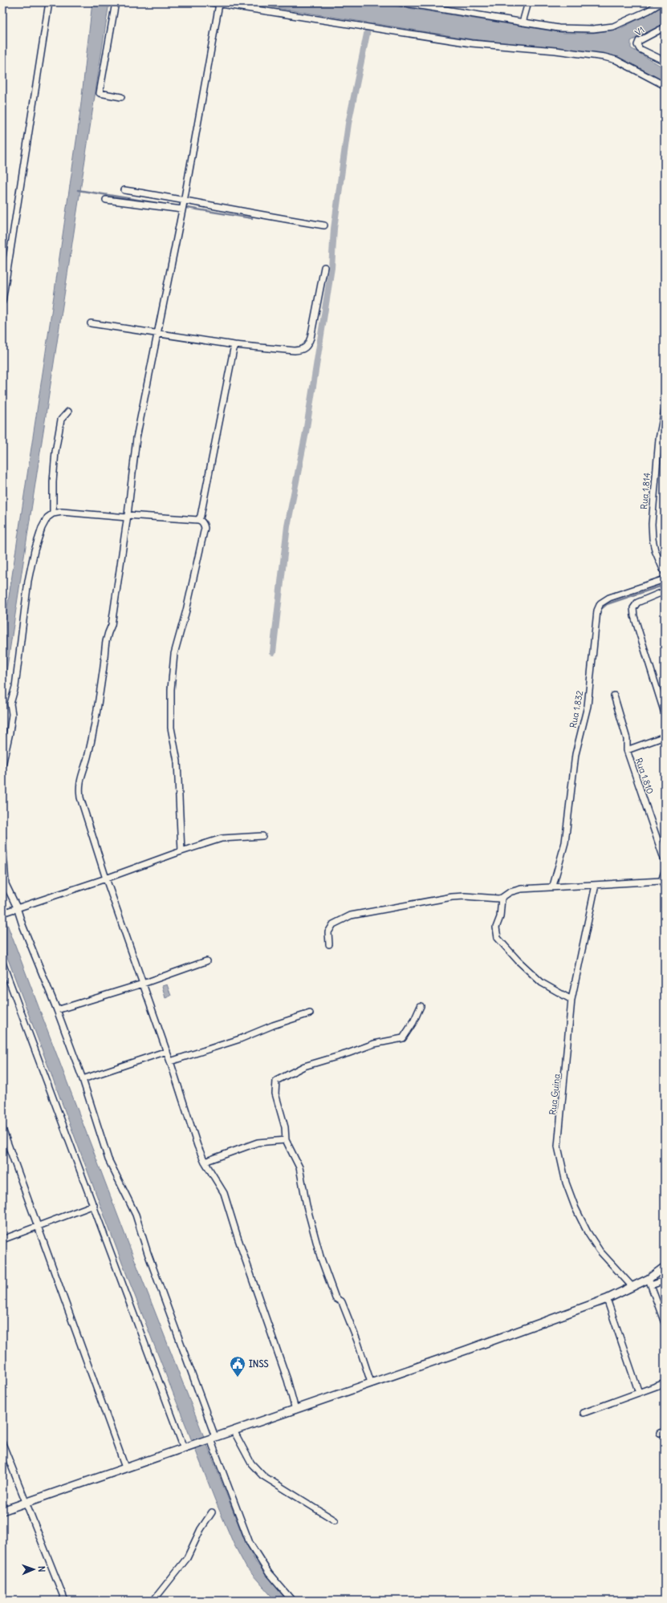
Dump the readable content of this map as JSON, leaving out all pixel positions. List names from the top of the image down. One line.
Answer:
{"streets":{"street":["V1","Rua 1.814","Rua 1.832","Rua 1.810","Rua Guina"]},"places":{"public building":["INSS"]},"north":"right"}
